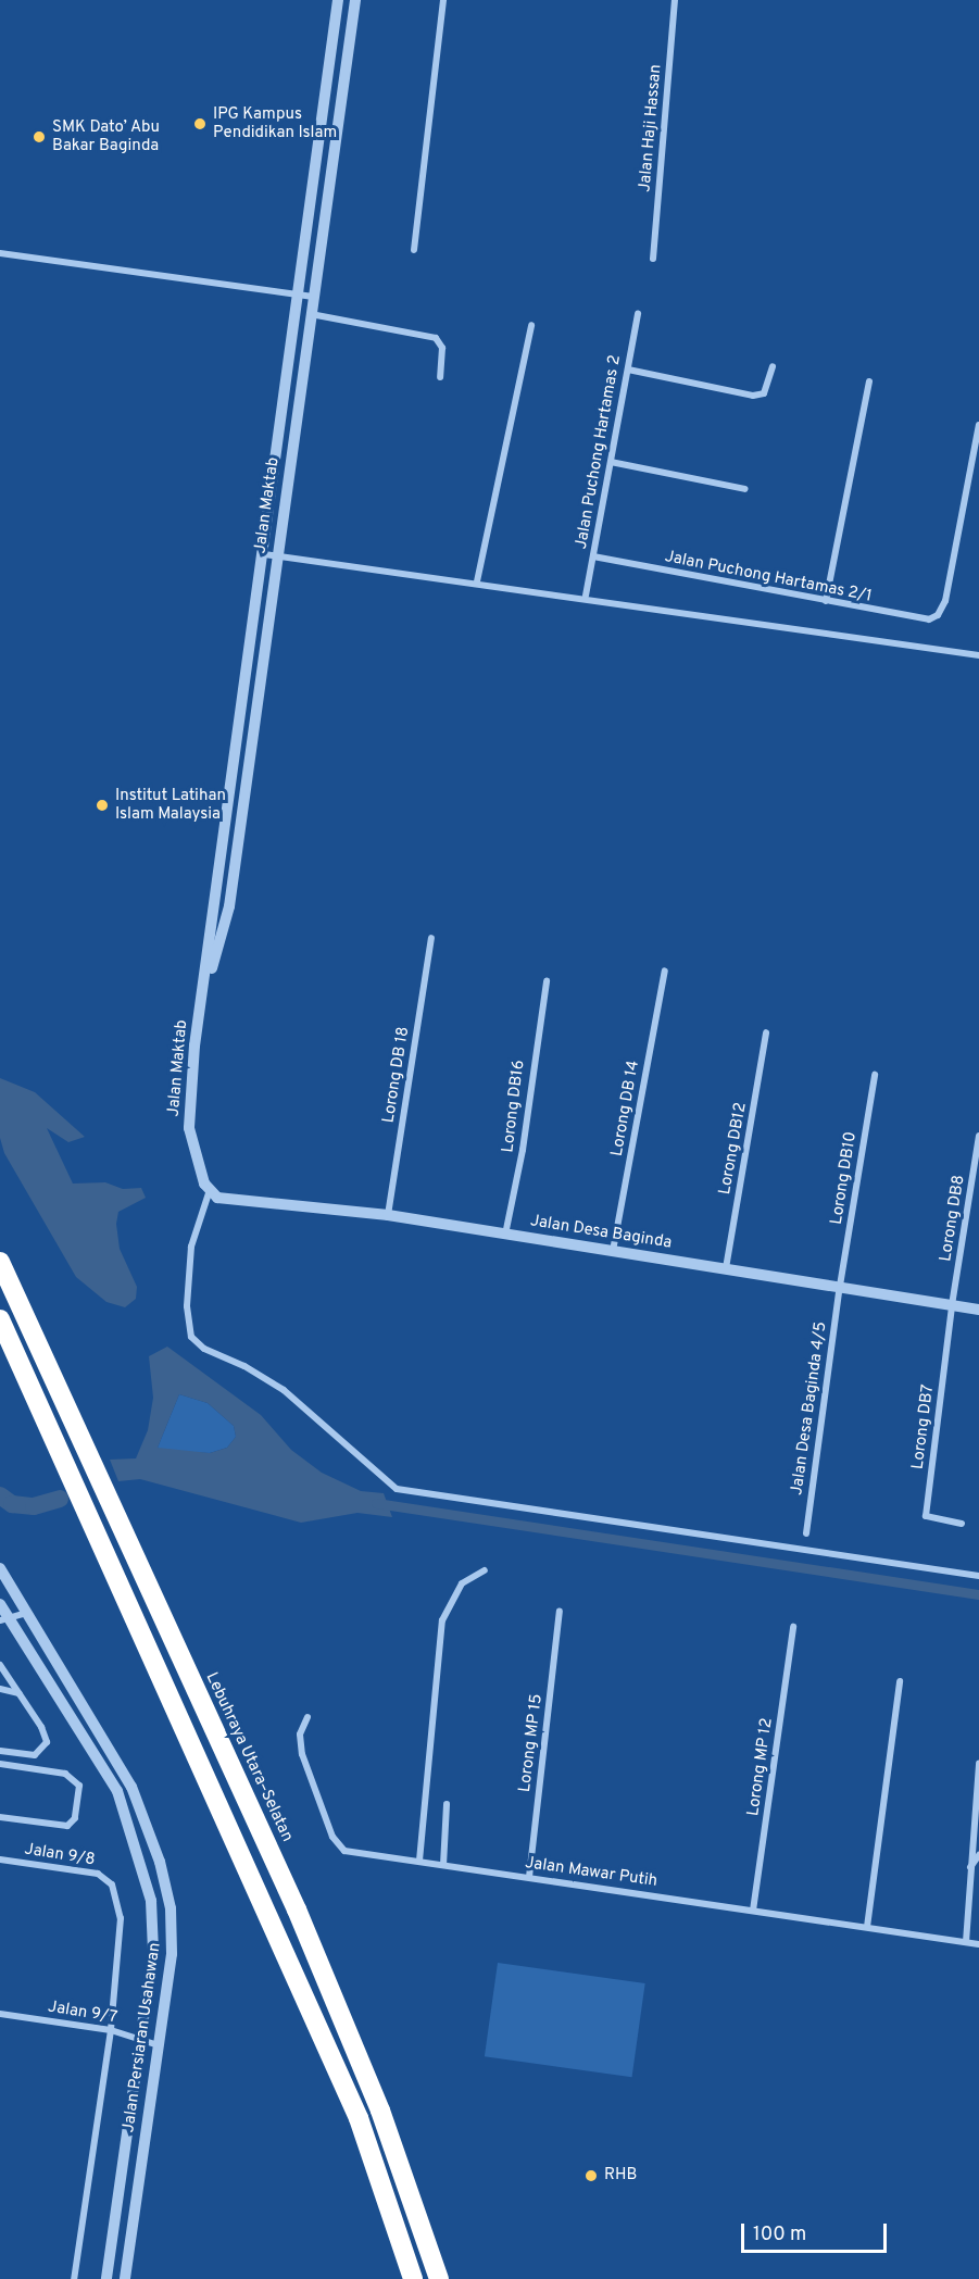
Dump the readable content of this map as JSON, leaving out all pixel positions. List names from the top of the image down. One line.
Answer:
{"streets":{"highway":["Lebuhraya Utara–Selatan"],"street":["Jalan Haji Hassan","Jalan Puchong Hartamas 2","Jalan Maktab","Jalan Puchong Hartamas 2/1","Lorong DB 18","Lorong DB16","Lorong DB 14","Lorong DB12","Lorong DB10","Lorong DB8","Jalan Desa Baginda","Jalan Desa Baginda 4/5","Lorong DB7","Lorong MP 15","Lorong MP 12","Jalan 9/8","Jalan Mawar Putih","Jalan 9/7","Jalan Persiaran Usahawan"]},"crossings":[["Jalan Puchong Hartamas 2","Jalan Puchong Hartamas 2/1"],["Jalan Maktab","Jalan Desa Baginda"],["Lorong DB 18","Jalan Desa Baginda"],["Lorong DB16","Jalan Desa Baginda"],["Lorong DB 14","Jalan Desa Baginda"],["Lorong DB12","Jalan Desa Baginda"],["Lorong DB10","Jalan Desa Baginda"],["Lorong DB10","Jalan Desa Baginda 4/5"],["Lorong DB8","Jalan Desa Baginda"],["Lorong DB8","Lorong DB7"],["Jalan Desa Baginda","Jalan Desa Baginda 4/5"],["Jalan Desa Baginda","Lorong DB7"],["Lorong MP 15","Jalan Mawar Putih"],["Lorong MP 12","Jalan Mawar Putih"],["Jalan 9/8","Jalan 9/7"],["Jalan 9/7","Jalan Persiaran Usahawan"]],"places":["IPG Kampus Pendidikan Islam","SMK Dato’ Abu Bakar Baginda","Institut Latihan Islam Malaysia","RHB"],"scale_bar":"100 m"}
